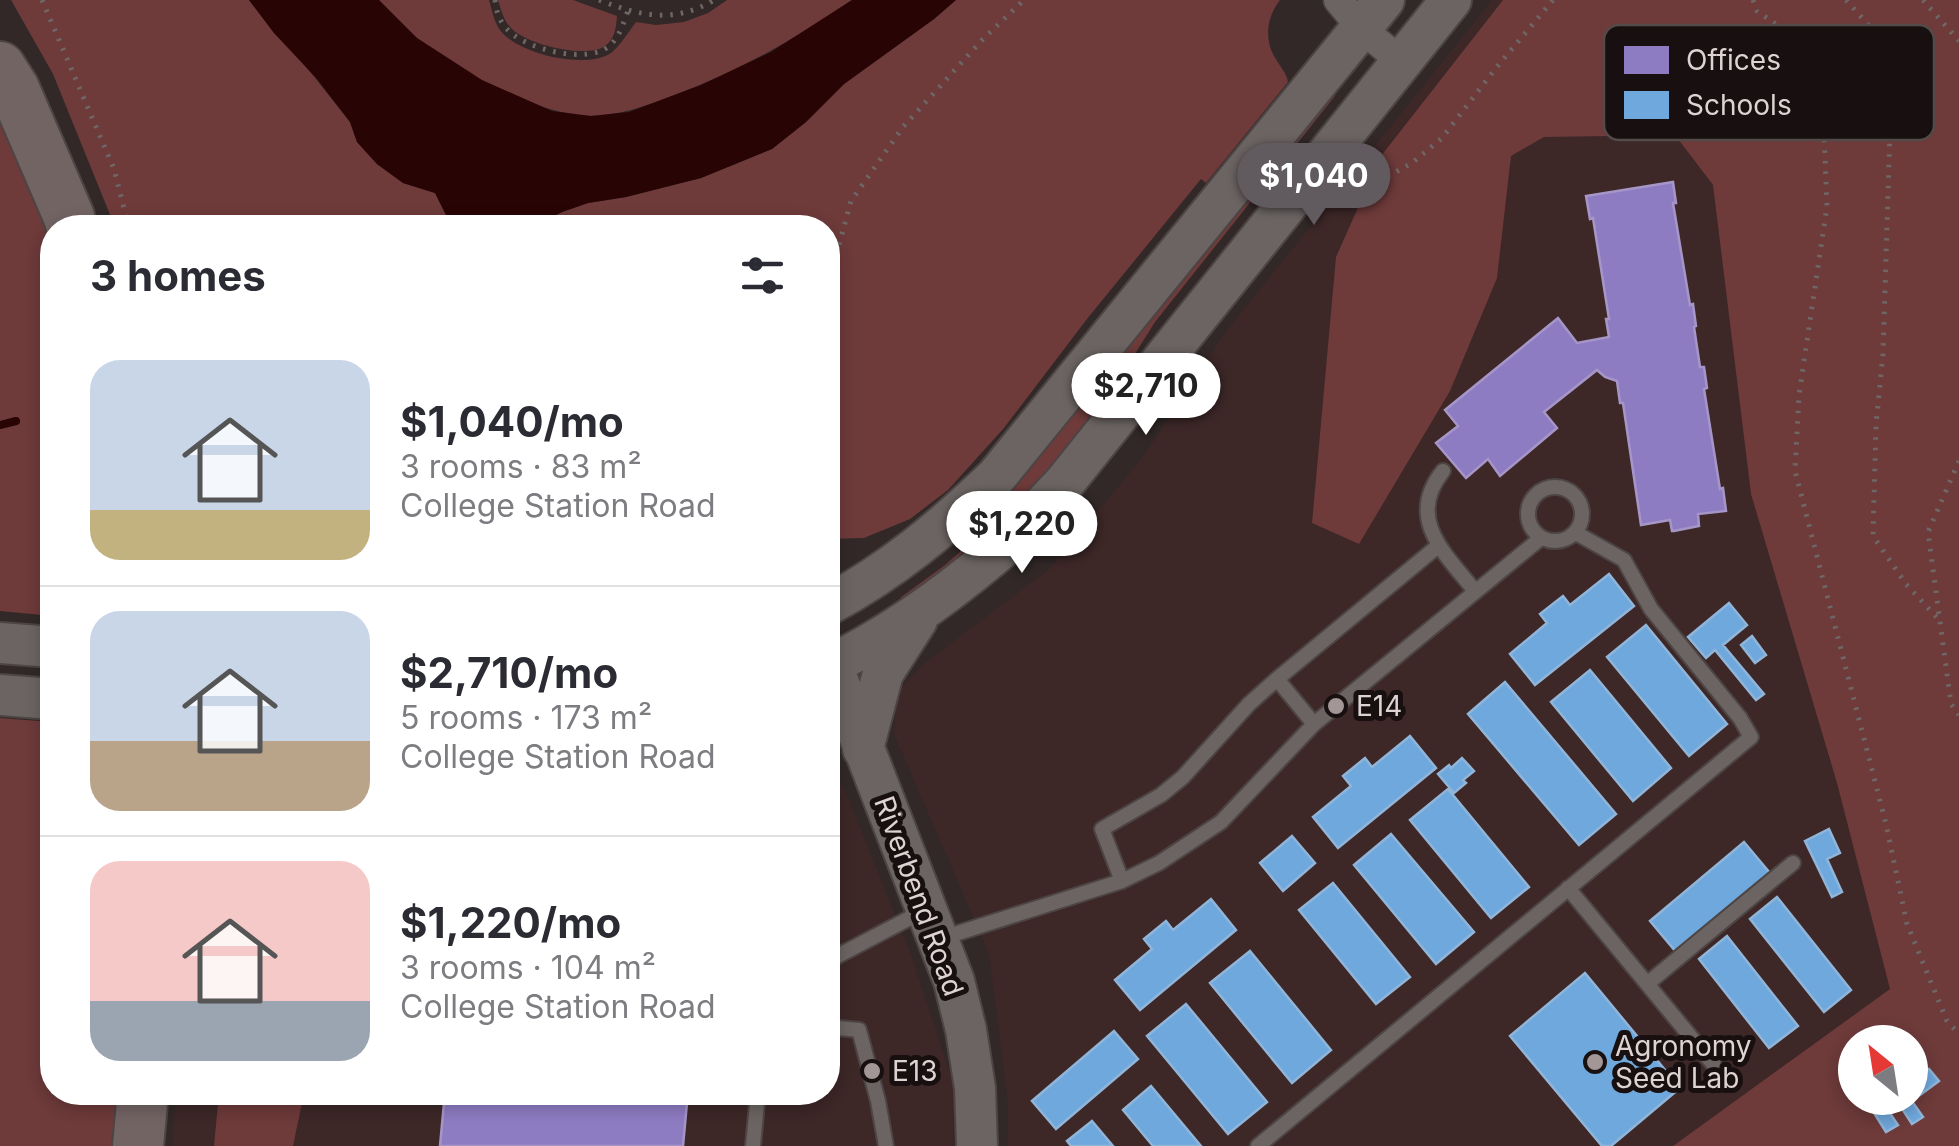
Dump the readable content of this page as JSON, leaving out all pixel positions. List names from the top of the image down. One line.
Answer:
{"streets":{"main road":["Riverbend Road"]},"places":["E14","Agronomy Seed Lab","E13"],"legend":["Offices","Schools"],"north":"top left","page":{"price":["$1,040","$2,710","$1,220"],"heading":"3 homes","list":[{"name":"$1,040/mo","note":"3 rooms · 83 m² · College Station Road"},{"name":"$2,710/mo","note":"5 rooms · 173 m² · College Station Road"},{"name":"$1,220/mo","note":"3 rooms · 104 m² · College Station Road"}]}}
